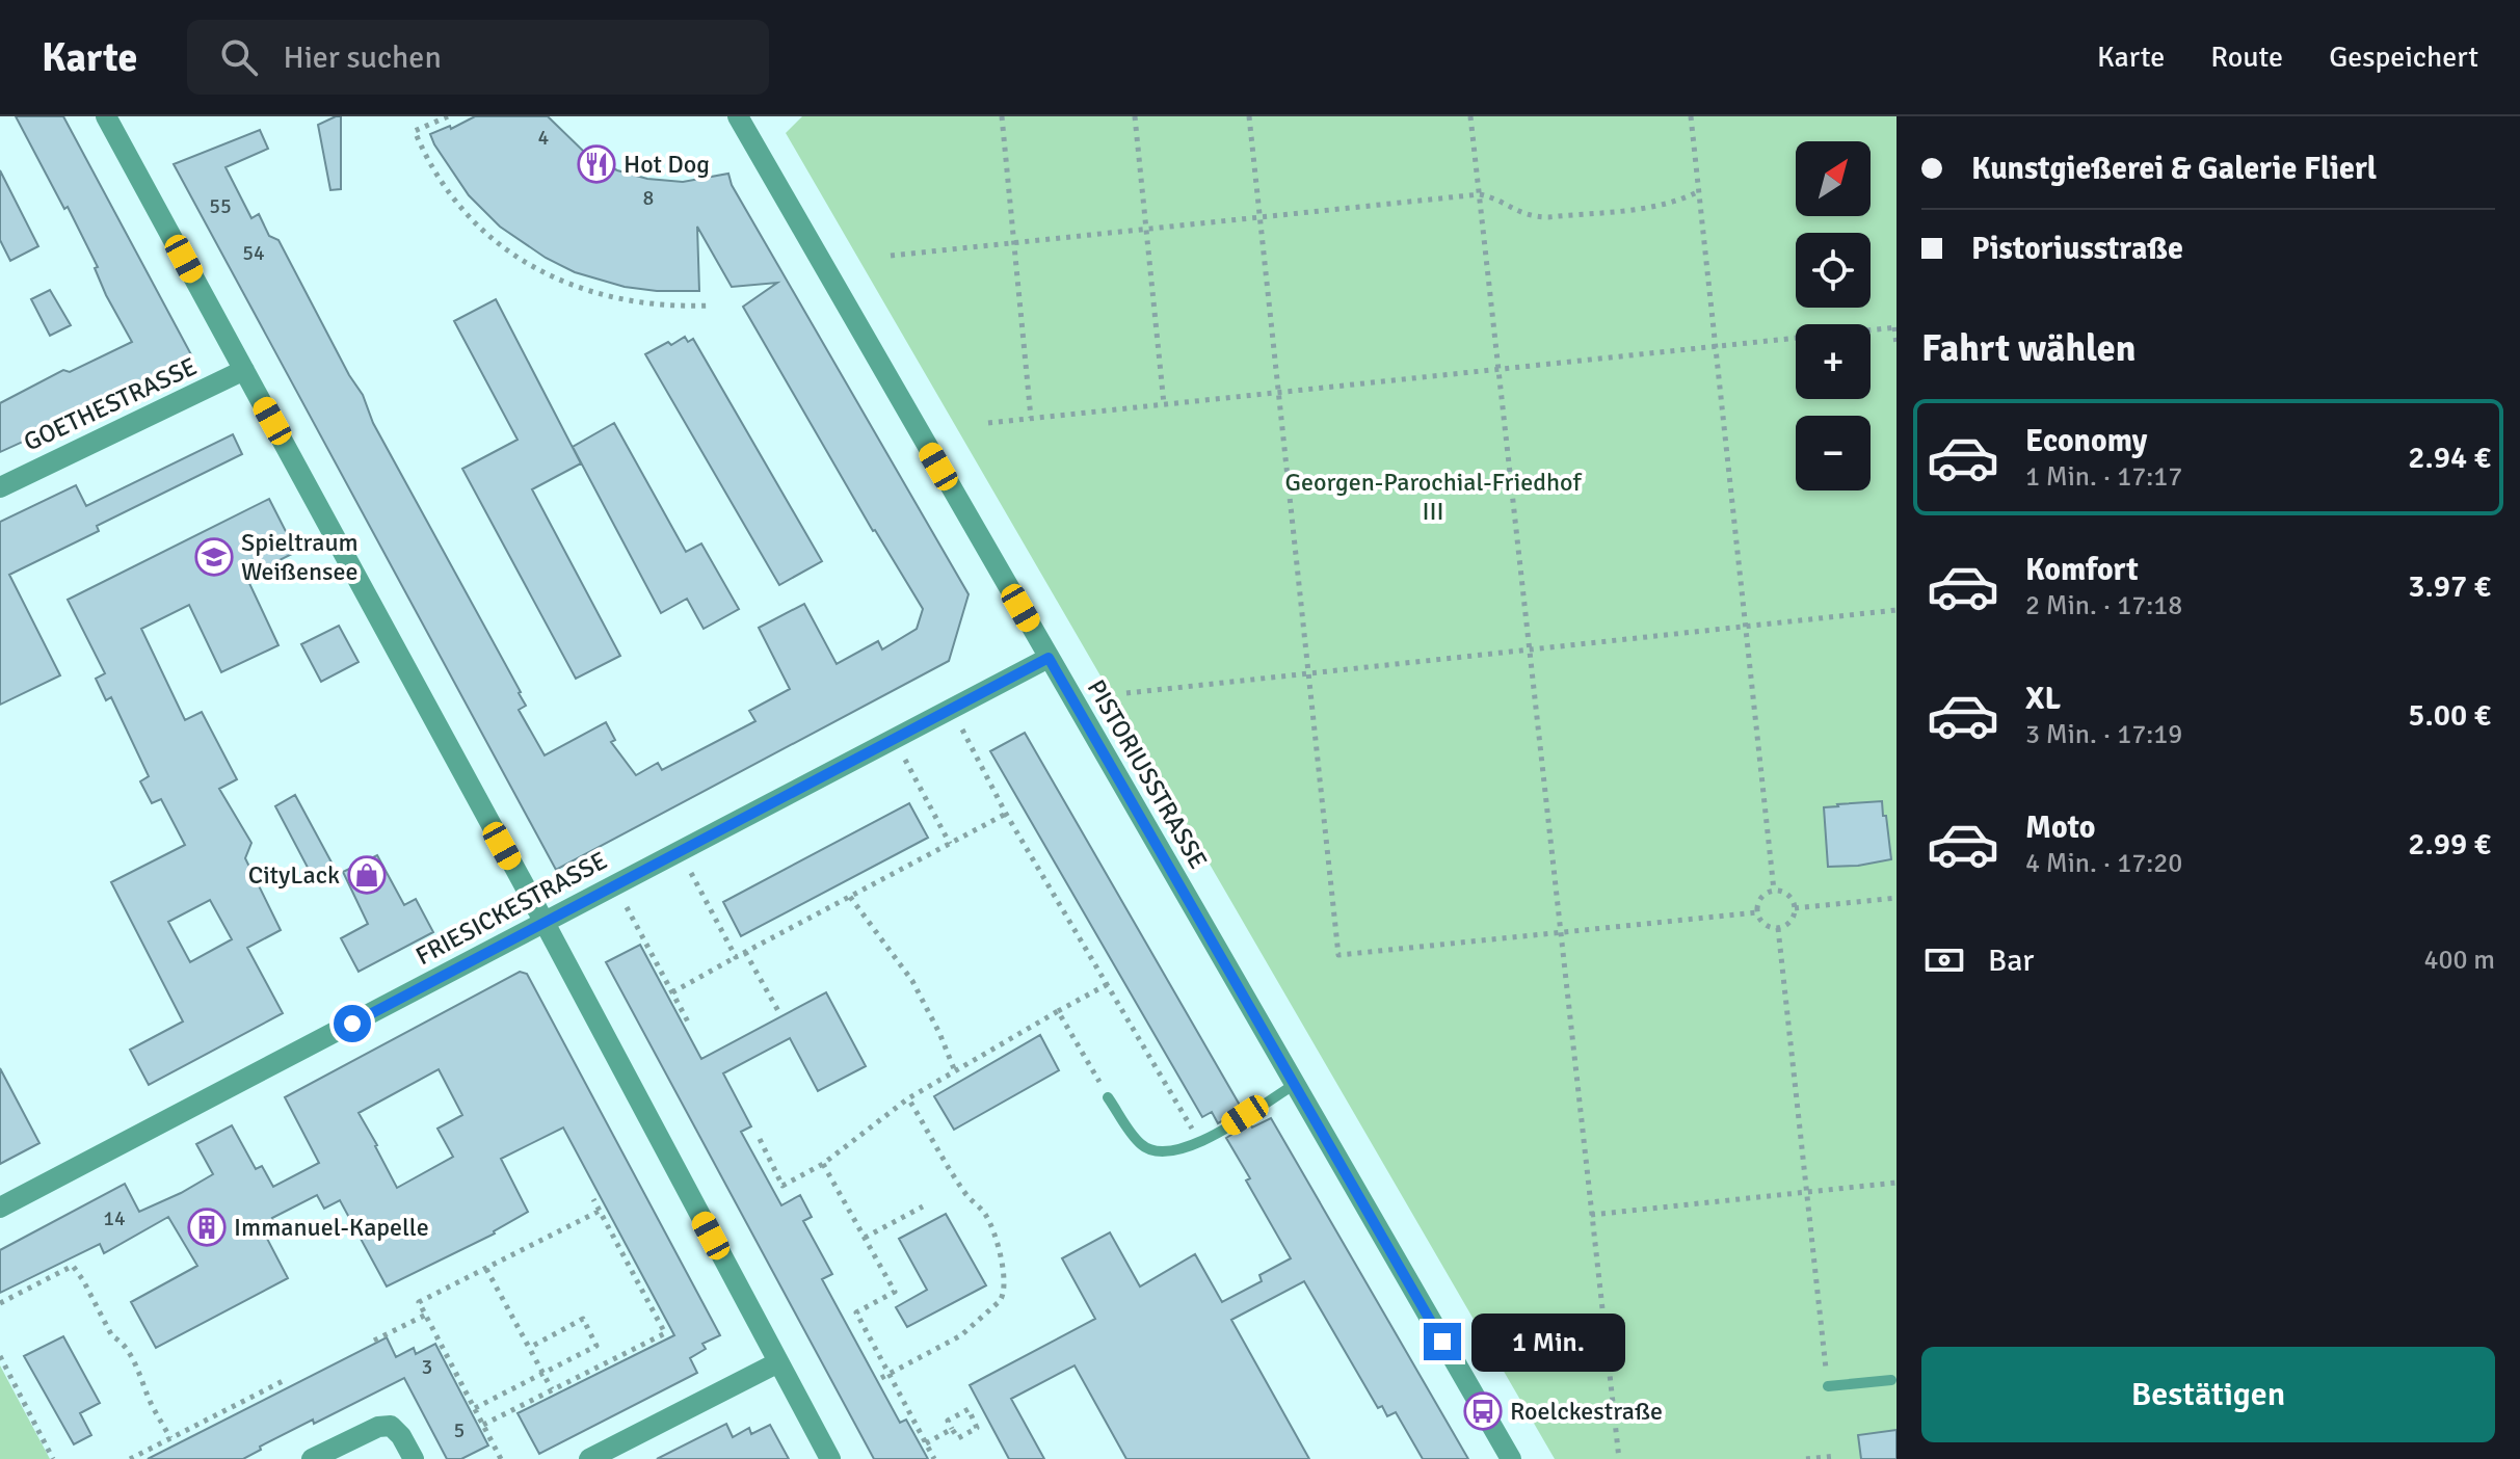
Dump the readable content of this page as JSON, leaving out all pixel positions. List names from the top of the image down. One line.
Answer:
{"streets":{"street":["GOETHESTRASSE","PISTORIUSSTRASSE","FRIESICKESTRASSE"]},"crossings":[["PISTORIUSSTRASSE","FRIESICKESTRASSE"]],"parks":["Georgen-Parochial-Friedhof III"],"places":{"restaurant":["Hot Dog"],"school or university":["Spieltraum Weißensee"],"shop":["CityLack"],"building":["Immanuel-Kapelle"],"bus stop":["Roelckestraße"]},"house_numbers":["4","8","55","54","14","3","5"],"north":"top right","page":{"header":"Karte","search":"Hier suchen","nav":["Karte","Route","Gespeichert"],"banner":["Kunstgießerei & Galerie Flierl","Pistoriusstraße"],"map_buttons":["+","−"],"heading":"Fahrt wählen","list":[{"name":"Economy","note":"1 Min. · 17:17","value":"2.94 €"},{"name":"Komfort","note":"2 Min. · 17:18","value":"3.97 €"},{"name":"XL","note":"3 Min. · 17:19","value":"5.00 €"},{"name":"Moto","note":"4 Min. · 17:20","value":"2.99 €"}],"pay":["Bar","400 m"],"bubble":"1 Min.","buttons":"Bestätigen"}}
